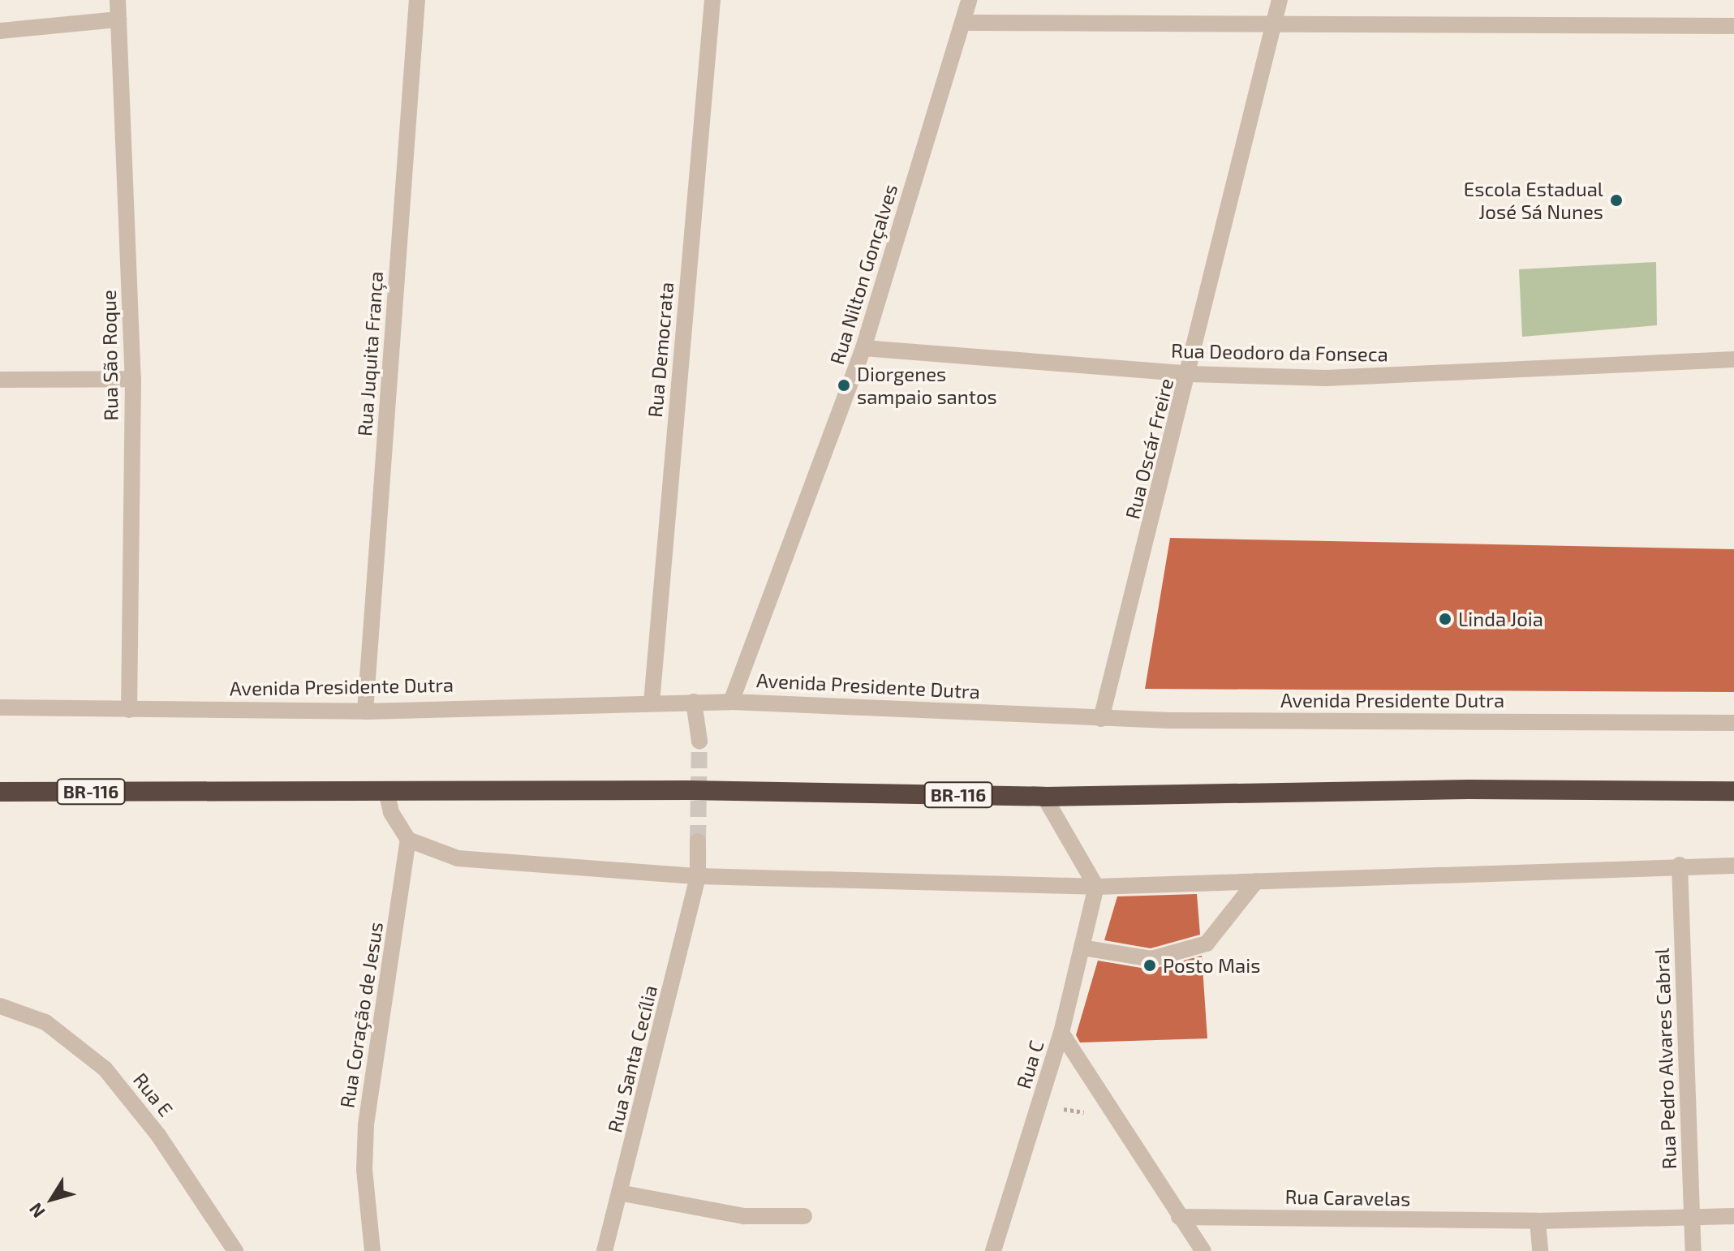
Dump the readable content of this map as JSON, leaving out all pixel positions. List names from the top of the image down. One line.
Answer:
{"streets":{"highway":["BR-116"],"street":["Rua Nilton Gonçalves","Rua Democrata","Rua Deodoro da Fonseca","Rua Juquita França","Rua São Roque","Rua Oscár Freire","Avenida Presidente Dutra","Rua Coração de Jesus","Rua Santa Cecília","Rua Pedro Alvares Cabral","Rua C","Rua E","Rua Caravelas"]},"crossings":[["Rua Nilton Gonçalves","Rua Deodoro da Fonseca"],["Rua Nilton Gonçalves","Avenida Presidente Dutra"],["Rua Democrata","Avenida Presidente Dutra"],["Rua Deodoro da Fonseca","Rua Oscár Freire"],["Rua Juquita França","Avenida Presidente Dutra"],["Rua São Roque","Avenida Presidente Dutra"],["Rua Oscár Freire","Avenida Presidente Dutra"],["Rua Pedro Alvares Cabral","Rua Caravelas"]],"places":["Escola Estadual José Sá Nunes","Diorgenes sampaio santos","Linda Joia","Posto Mais"],"north":"bottom left"}
